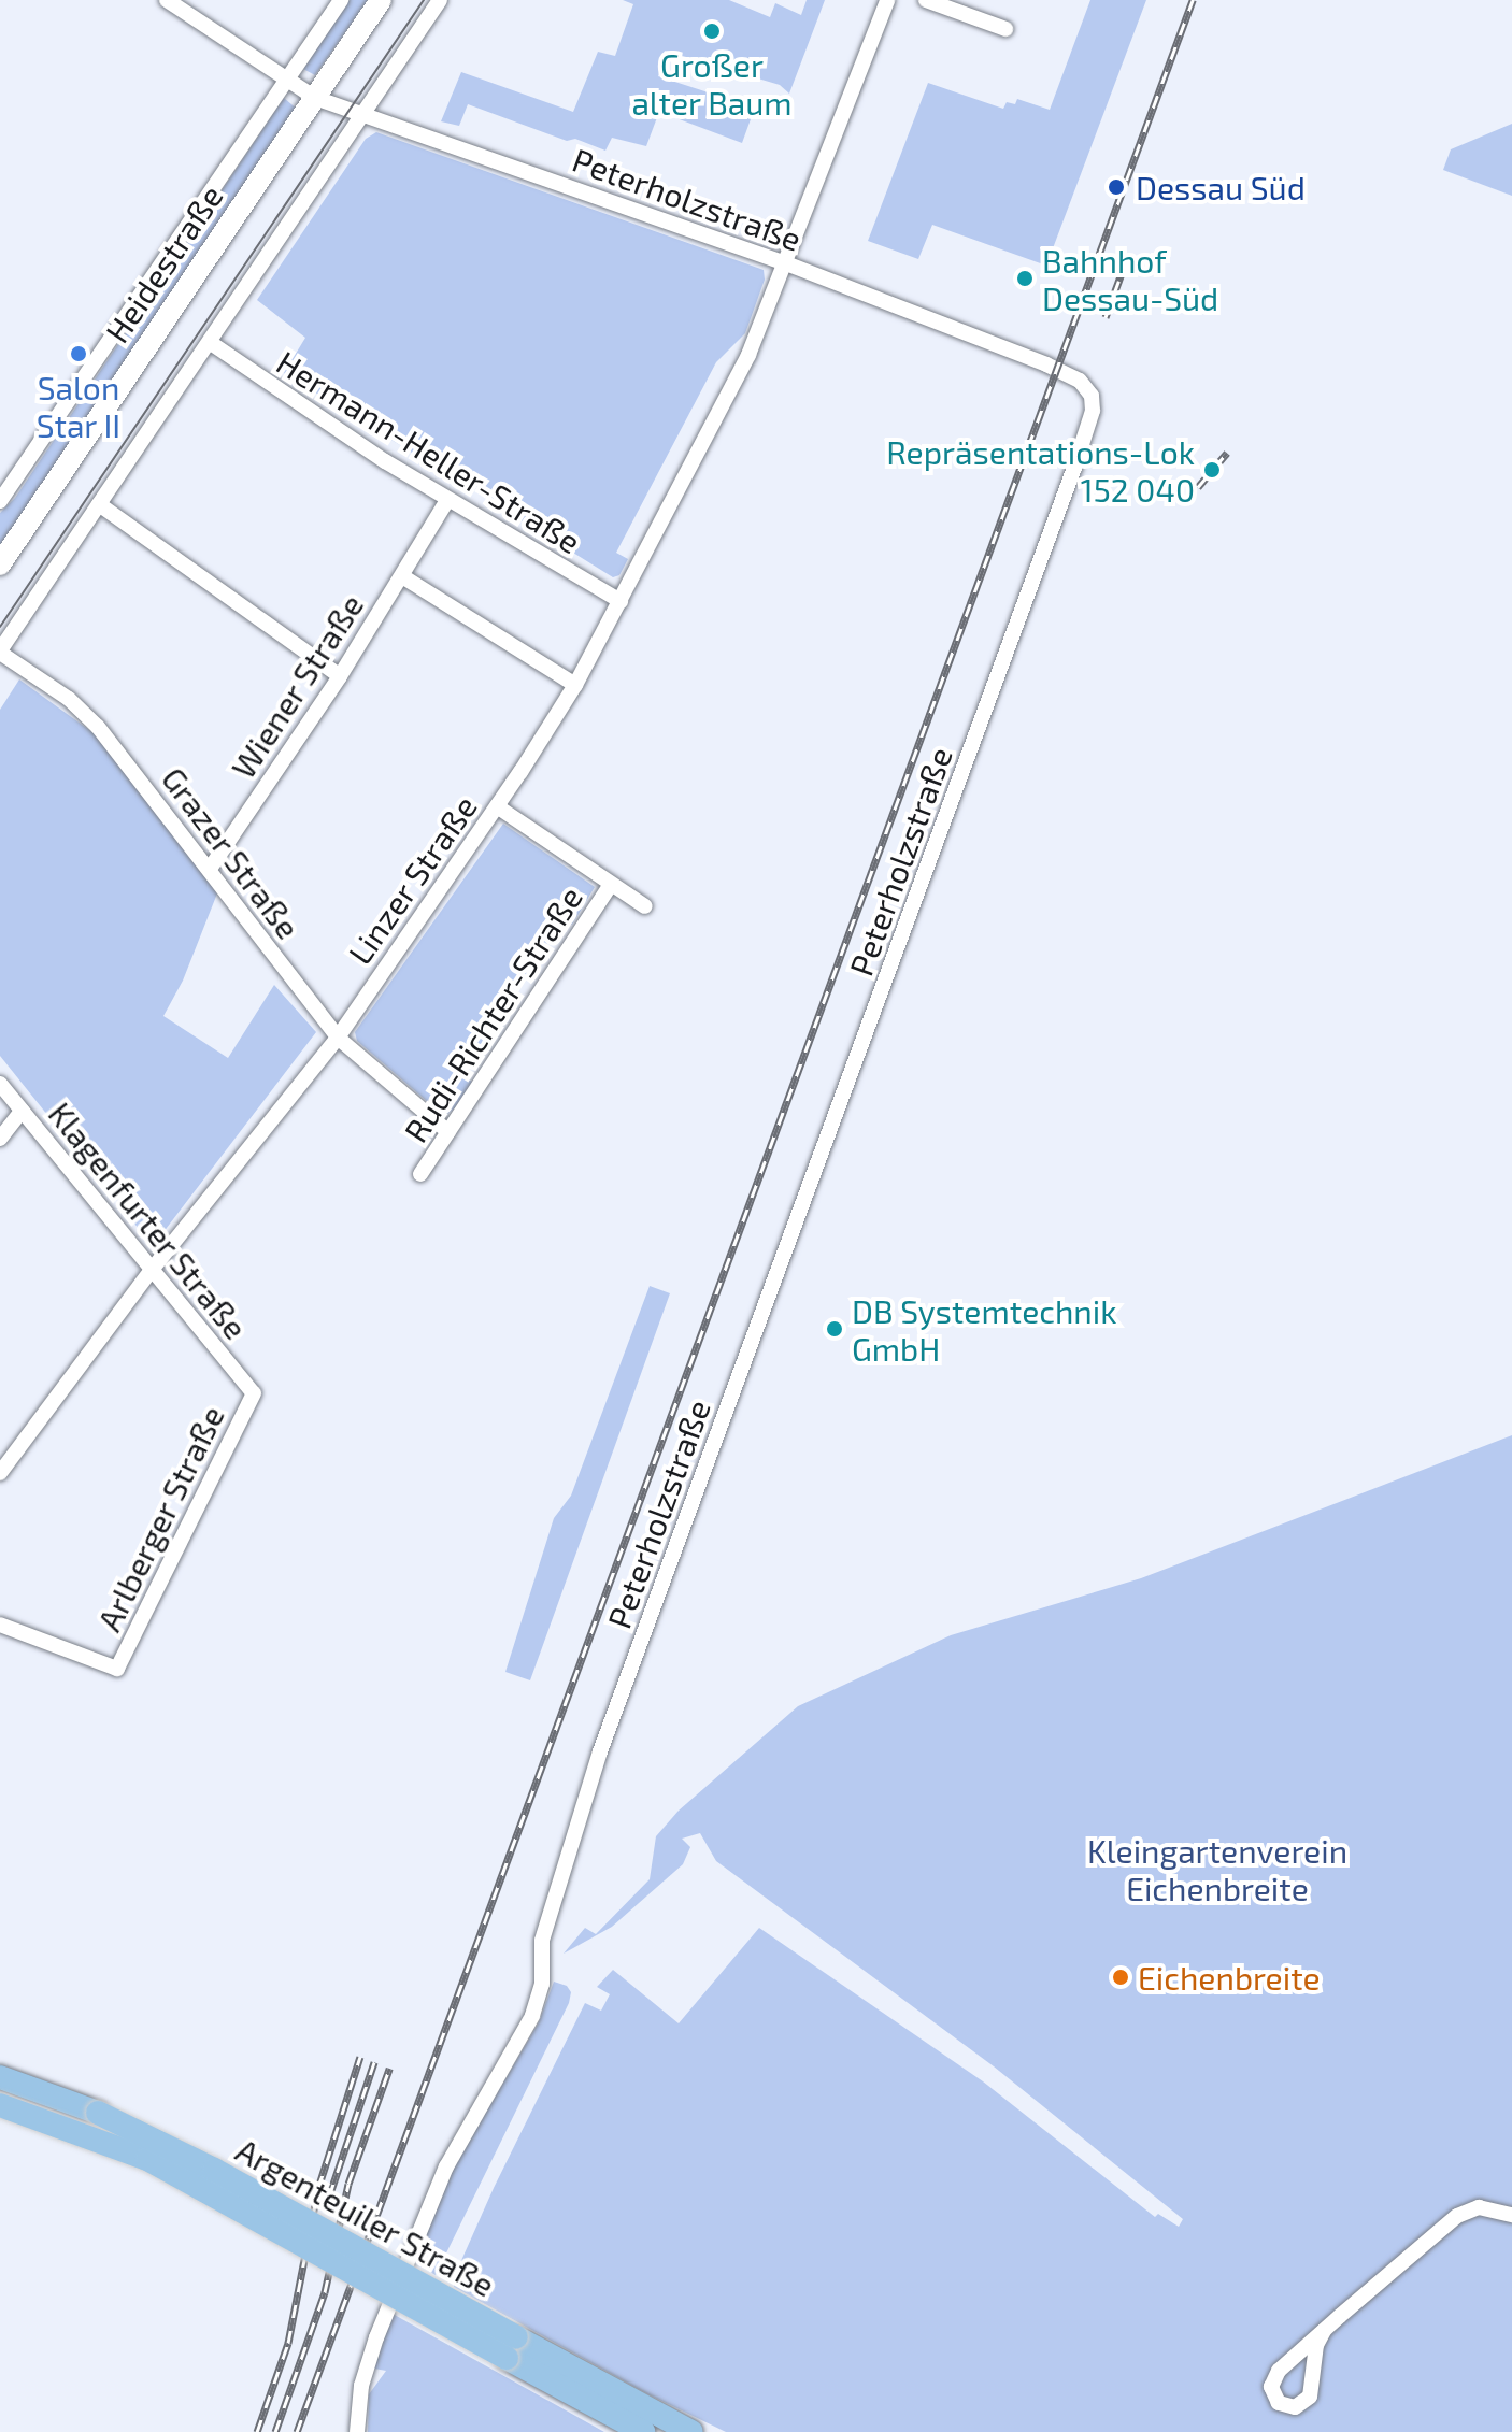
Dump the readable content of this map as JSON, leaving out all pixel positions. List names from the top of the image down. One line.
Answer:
{"streets":{"main road":["Argenteuiler Straße"],"street":["Peterholzstraße","Heidestraße","Hermann-Heller-Straße","Wiener Straße","Grazer Straße","Linzer Straße","Rudi-Richter-Straße","Klagenfurter Straße","Arlberger Straße"]},"crossings":[["Peterholzstraße","Heidestraße"],["Peterholzstraße","Linzer Straße"],["Hermann-Heller-Straße","Wiener Straße"],["Hermann-Heller-Straße","Linzer Straße"],["Wiener Straße","Grazer Straße"],["Wiener Straße","Linzer Straße"],["Grazer Straße","Linzer Straße"],["Grazer Straße","Rudi-Richter-Straße"],["Linzer Straße","Klagenfurter Straße"],["Klagenfurter Straße","Arlberger Straße"]],"parks":["Kleingartenverein Eichenbreite"],"places":["Großer alter Baum","Dessau Süd","Bahnhof Dessau-Süd","Salon Star II","Repräsentations-Lok 152 040","DB Systemtechnik GmbH","Eichenbreite"]}
